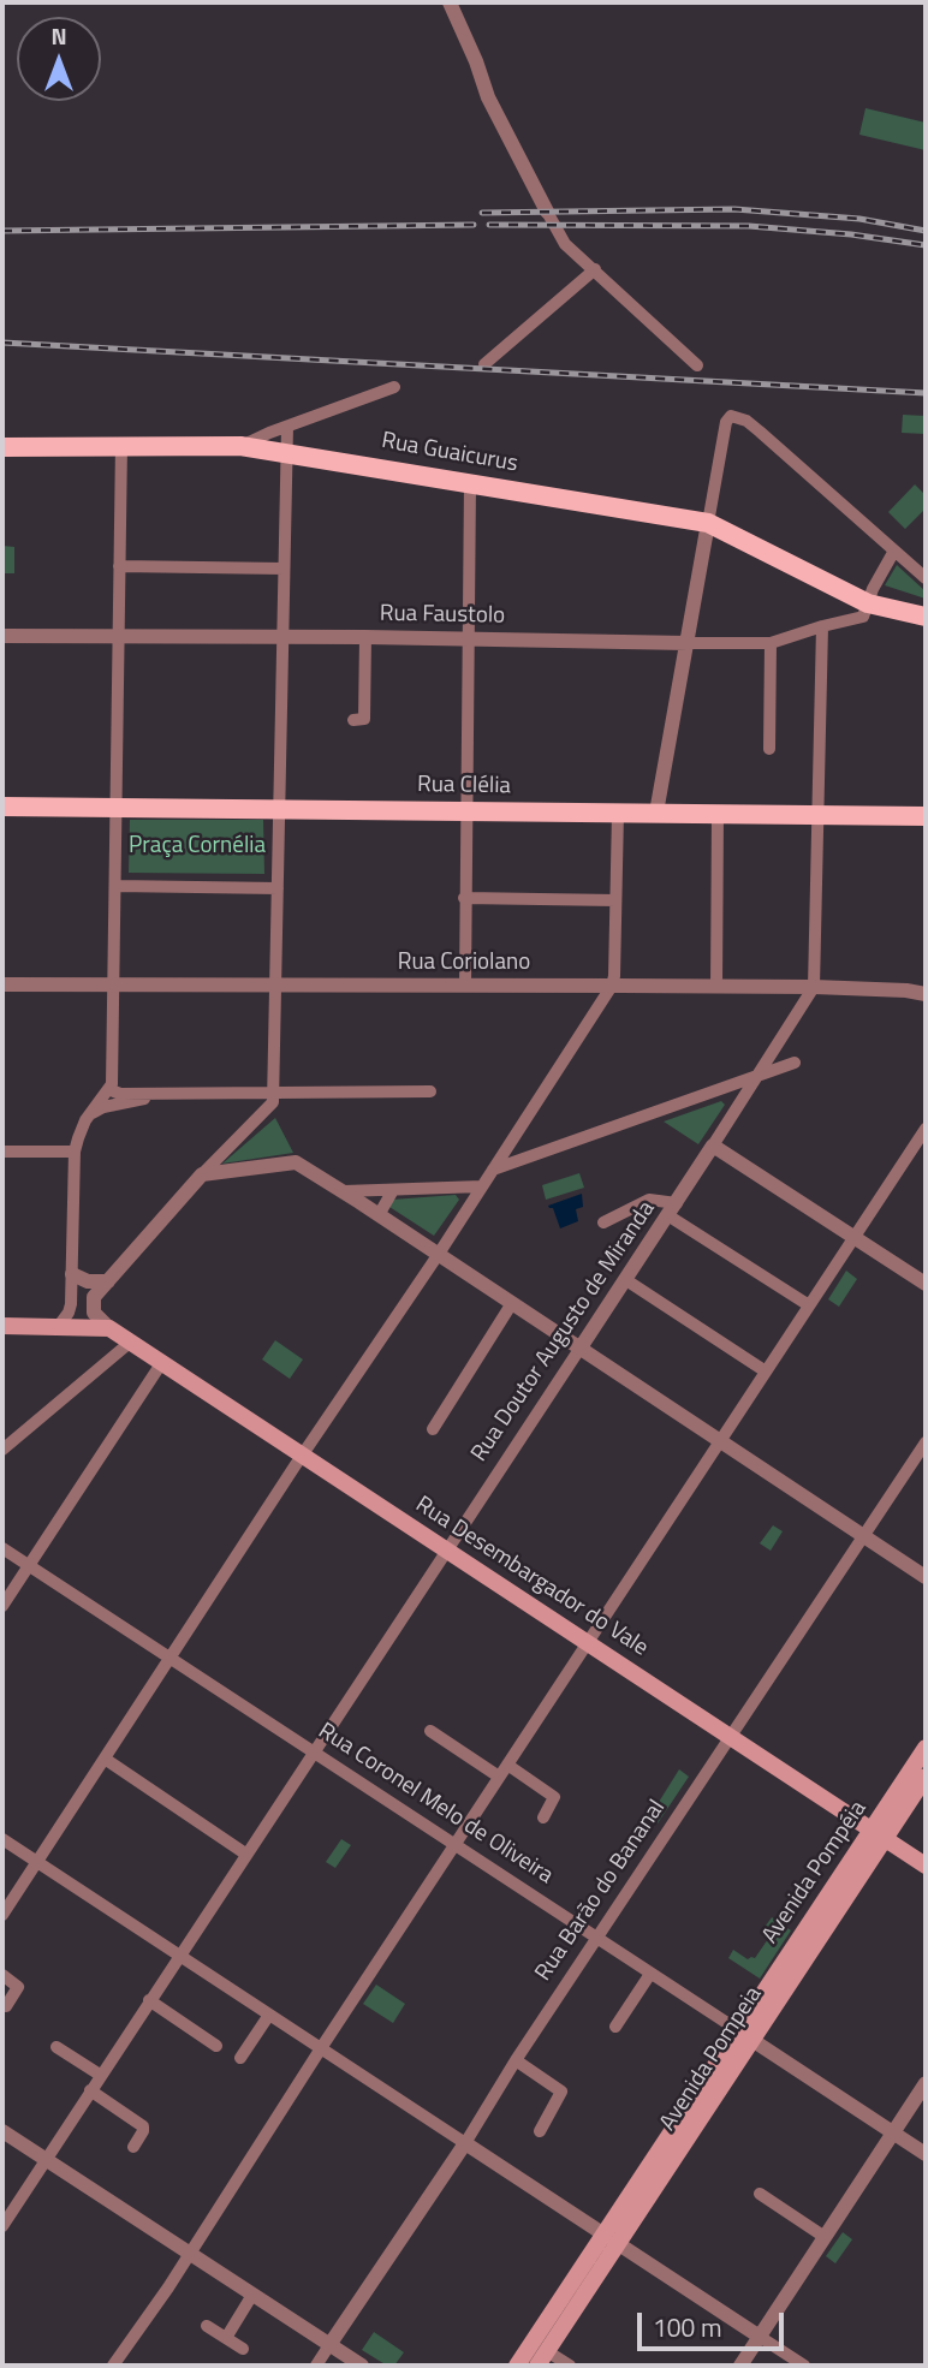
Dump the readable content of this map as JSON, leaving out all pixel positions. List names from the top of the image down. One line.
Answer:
{"streets":{"main road":["Rua Guaicurus","Rua Clélia","Rua Desembargador do Vale","Avenida Pompéia","Avenida Pompeia"],"street":["Rua Faustolo","Rua Coriolano","Rua Doutor Augusto de Miranda","Rua Coronel Melo de Oliveira","Rua Barão do Bananal"]},"crossings":[["Rua Guaicurus","Rua Faustolo"],["Rua Faustolo","Rua Doutor Augusto de Miranda"],["Rua Clélia","Rua Doutor Augusto de Miranda"],["Rua Coriolano","Rua Doutor Augusto de Miranda"],["Rua Doutor Augusto de Miranda","Rua Desembargador do Vale"],["Rua Doutor Augusto de Miranda","Rua Coronel Melo de Oliveira"],["Rua Desembargador do Vale","Avenida Pompéia"],["Rua Desembargador do Vale","Rua Barão do Bananal"],["Rua Desembargador do Vale","Avenida Pompeia"],["Rua Coronel Melo de Oliveira","Rua Barão do Bananal"],["Rua Coronel Melo de Oliveira","Avenida Pompeia"],["Avenida Pompéia","Avenida Pompeia"]],"parks":["Praça Cornélia"],"scale_bar":"100 m","north":"top"}
